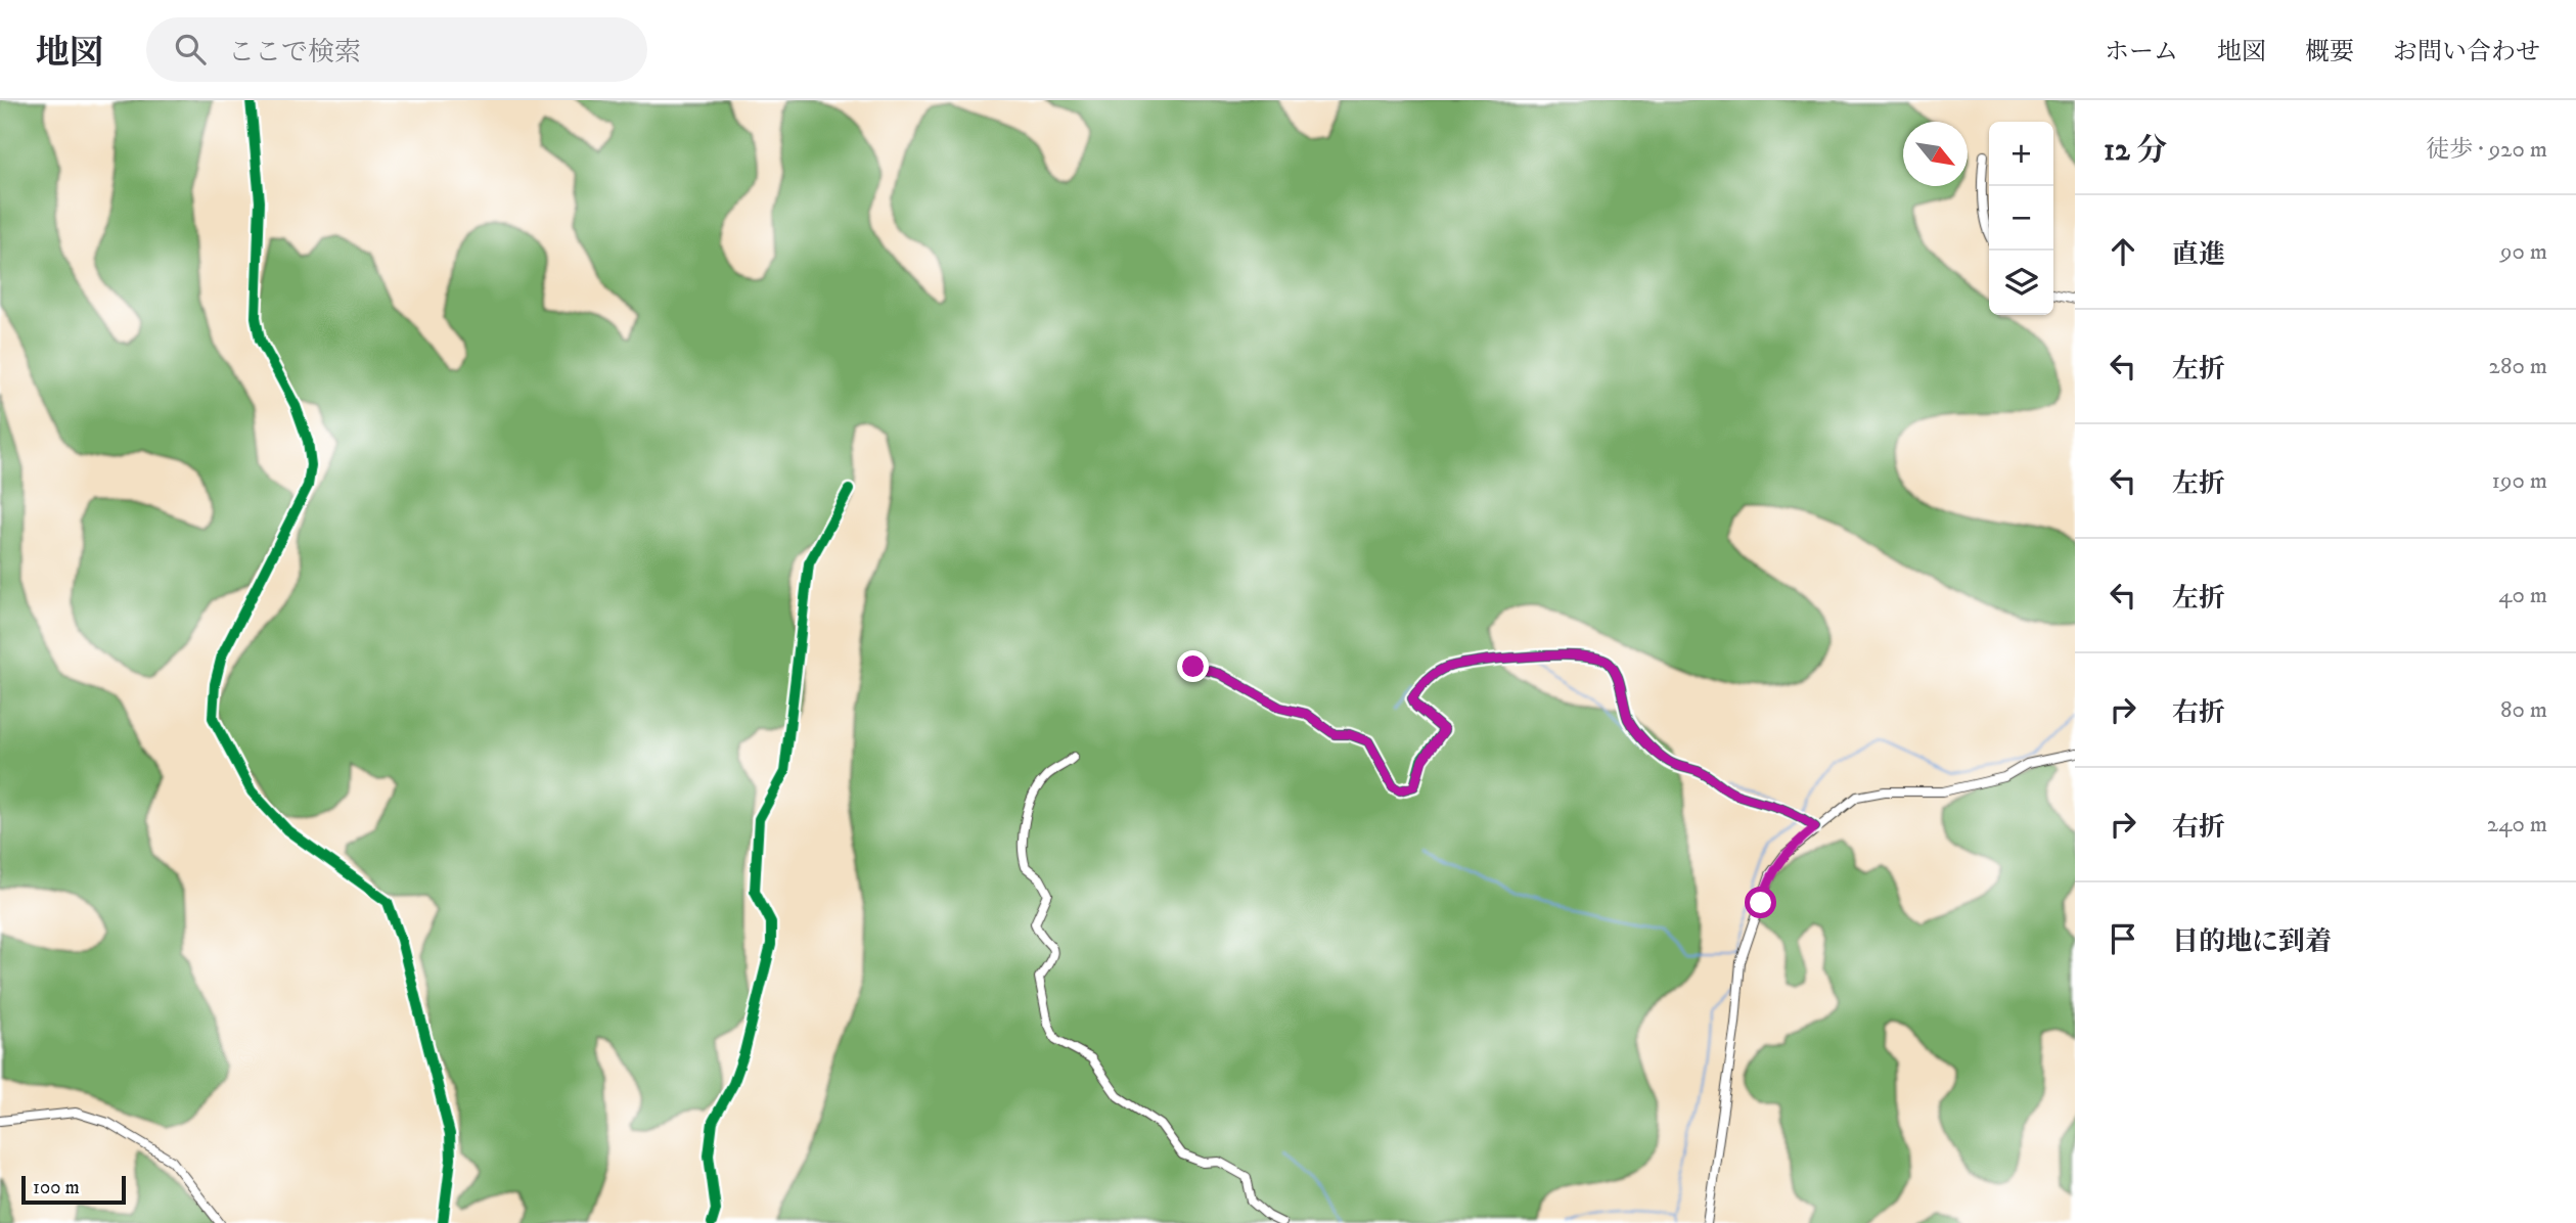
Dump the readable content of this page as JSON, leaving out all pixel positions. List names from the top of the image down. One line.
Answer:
{"scale_bar":"100 m","north":"bottom right","page":{"header":"地図","search":"ここで検索","nav":["ホーム","地図","概要","お問い合わせ"],"heading":["12 分","徒歩 · 920 m"],"map_buttons":["+","−"],"list":[["直進","90 m"],["左折","280 m"],["左折","190 m"],["左折","40 m"],["右折","80 m"],["右折","240 m"],"目的地に到着"],"scale":"100 m"}}
